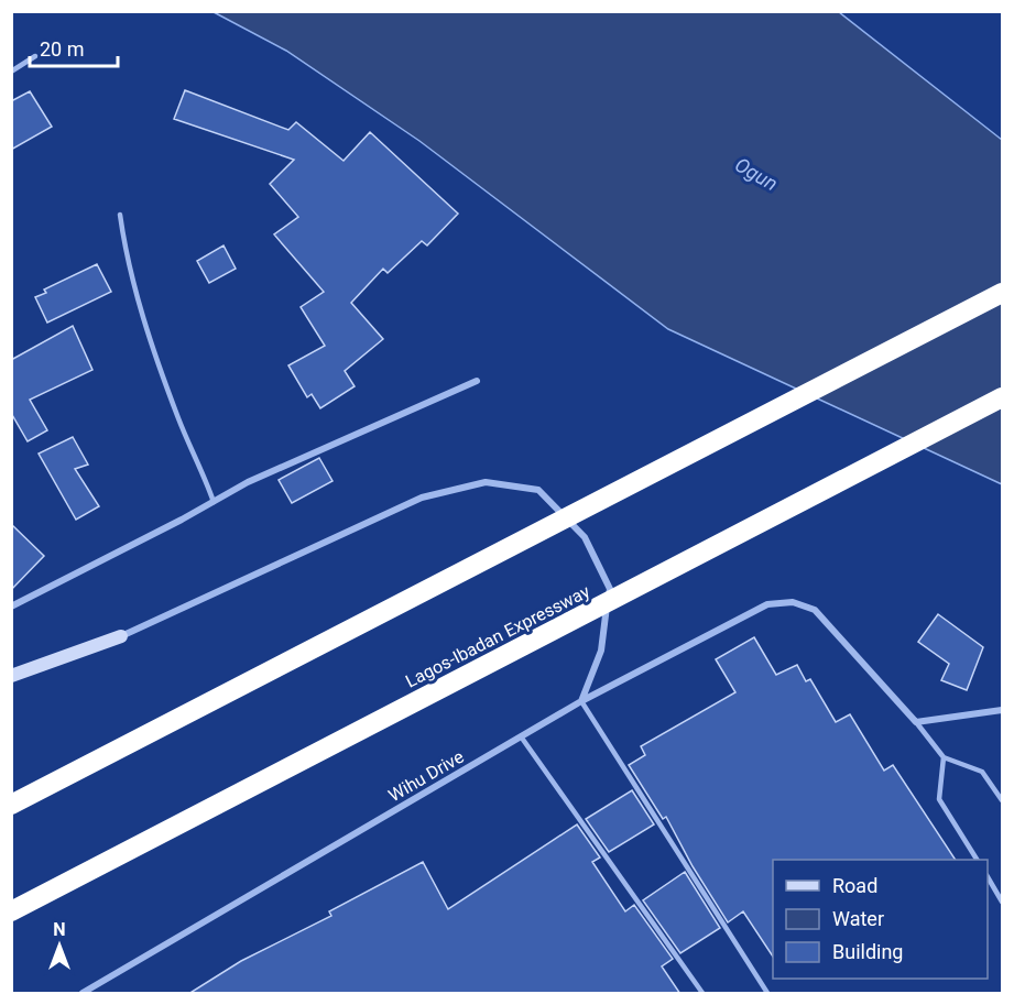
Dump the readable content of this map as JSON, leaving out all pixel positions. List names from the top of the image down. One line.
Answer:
{"streets":{"highway":["Lagos-Ibadan Expressway"],"street":["Wihu Drive"]},"water":["Ogun"],"legend":["Road","Water","Building"],"scale_bar":"20 m","north":"top"}
